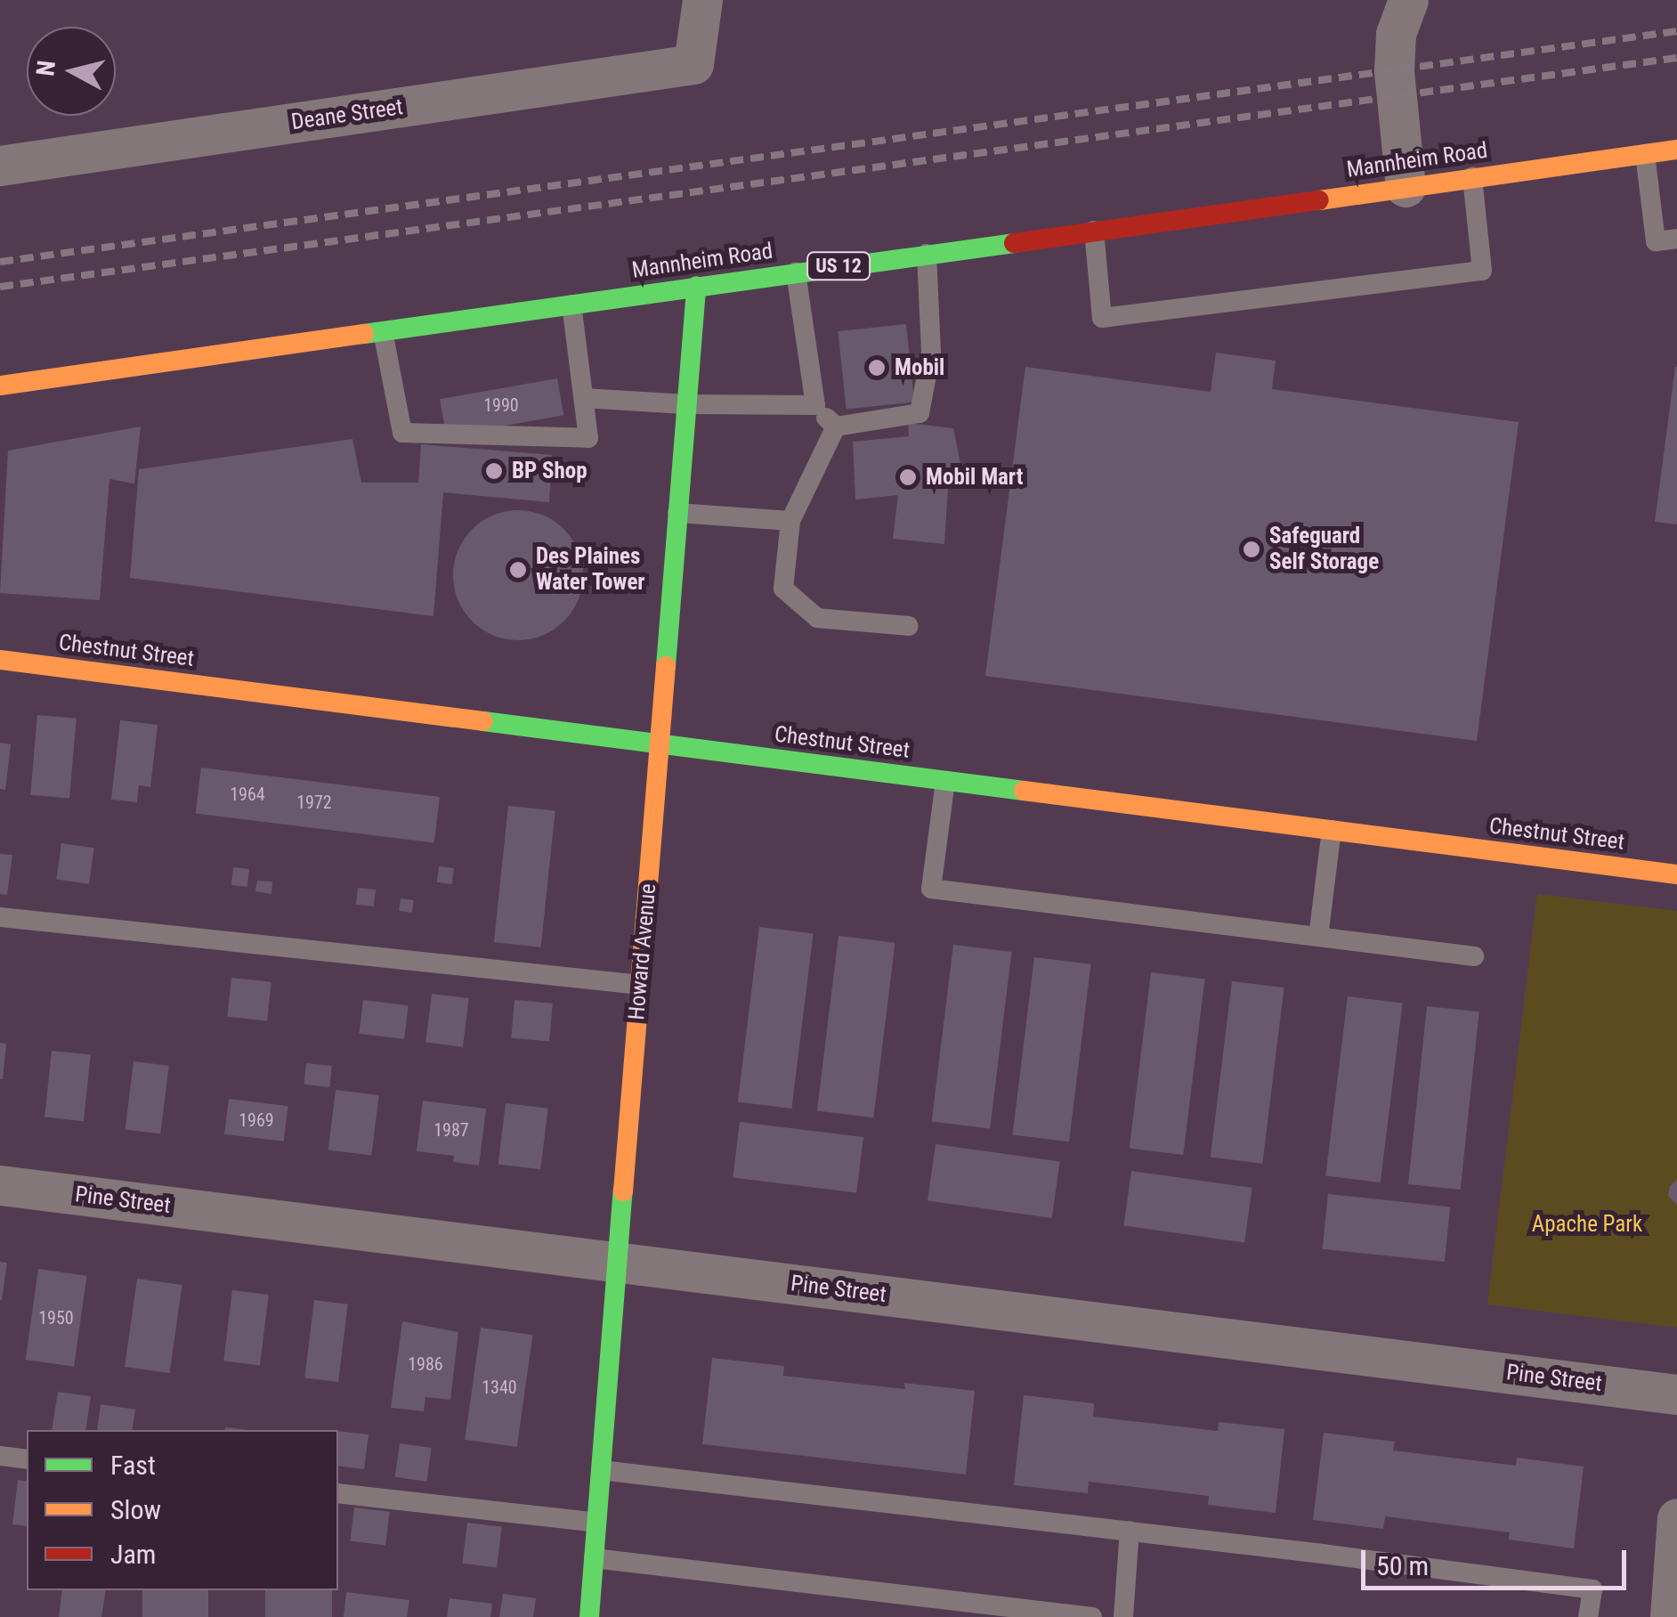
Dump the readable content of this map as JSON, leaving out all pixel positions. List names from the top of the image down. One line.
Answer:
{"streets":{"street":["Deane Street","Mannheim Road","US 12","Chestnut Street","Howard Avenue","Pine Street"]},"crossings":[["Mannheim Road","Howard Avenue"],["Chestnut Street","Howard Avenue"],["Howard Avenue","Pine Street"]],"parks":["Apache Park"],"places":["Mobil","BP Shop","Mobil Mart","Safeguard Self Storage","Des Plaines Water Tower"],"house_numbers":["1990","1964","1972","1969","1987","1950","1986","1340"],"legend":["Fast","Slow","Jam"],"scale_bar":"50 m","north":"left"}
